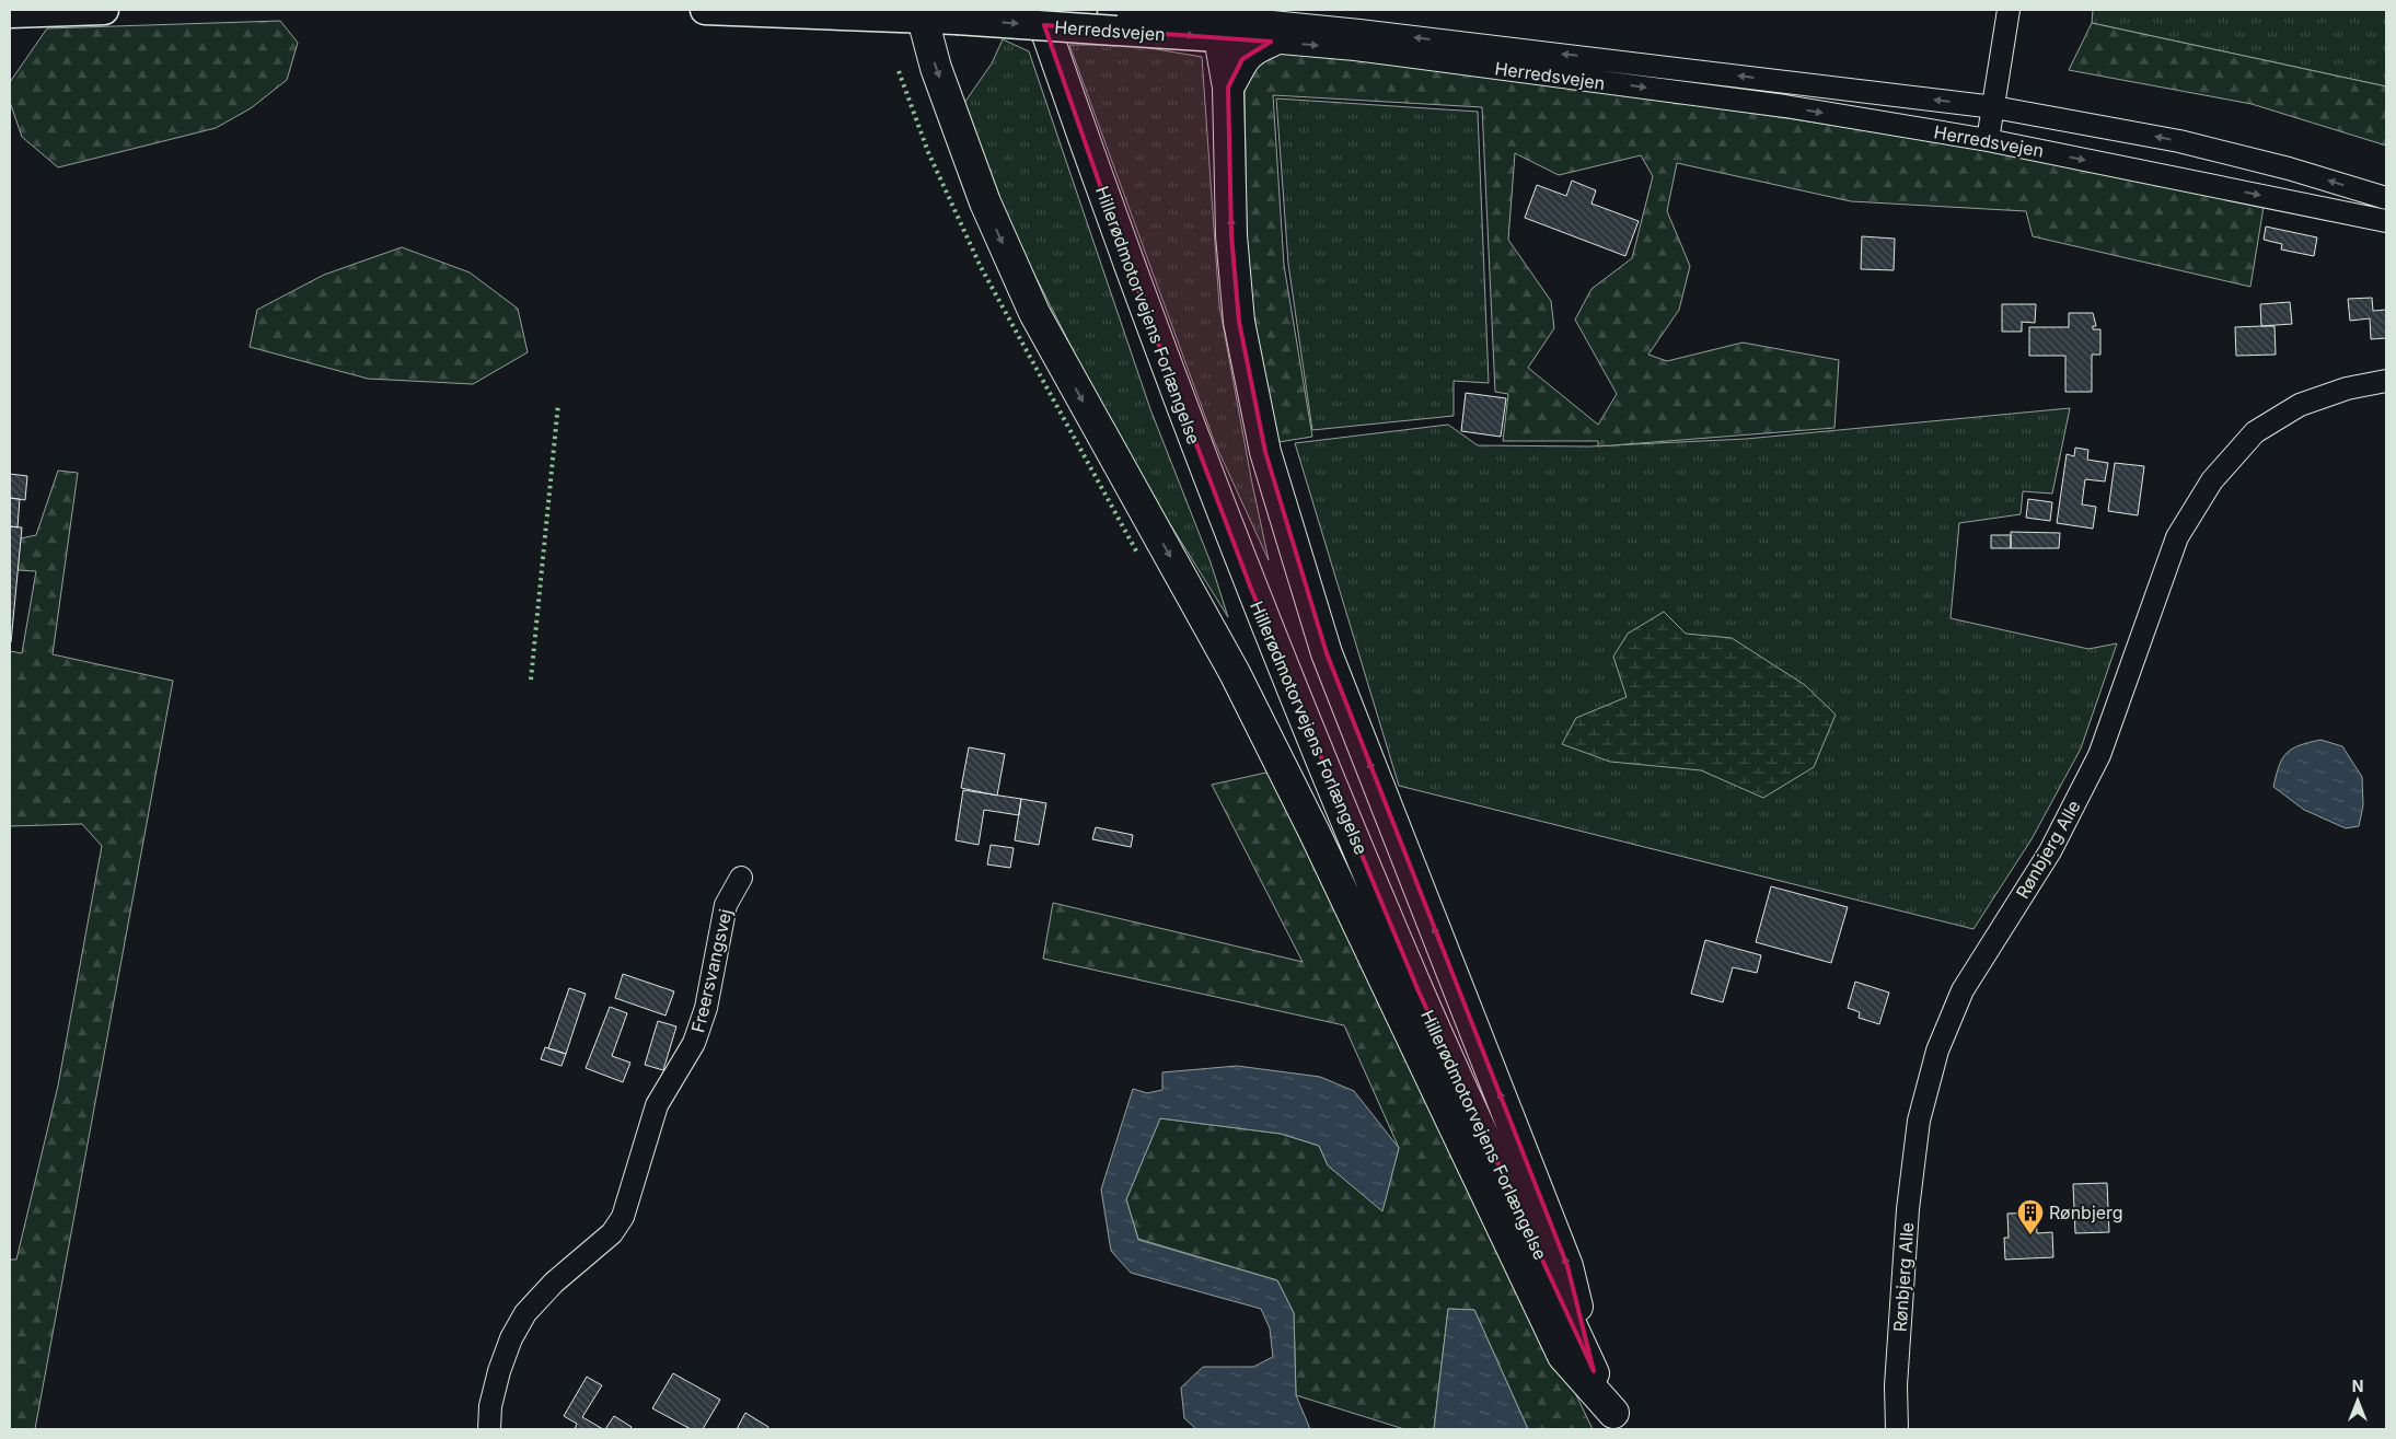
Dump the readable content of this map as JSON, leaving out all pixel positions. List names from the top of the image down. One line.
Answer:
{"streets":{"highway":["Hillerødmotorvejens Forlængelse"],"main road":["Herredsvejen"],"street":["Rønbjerg Alle","Freersvangsvej"]},"places":{"building":["Rønbjerg"]},"north":"top"}
